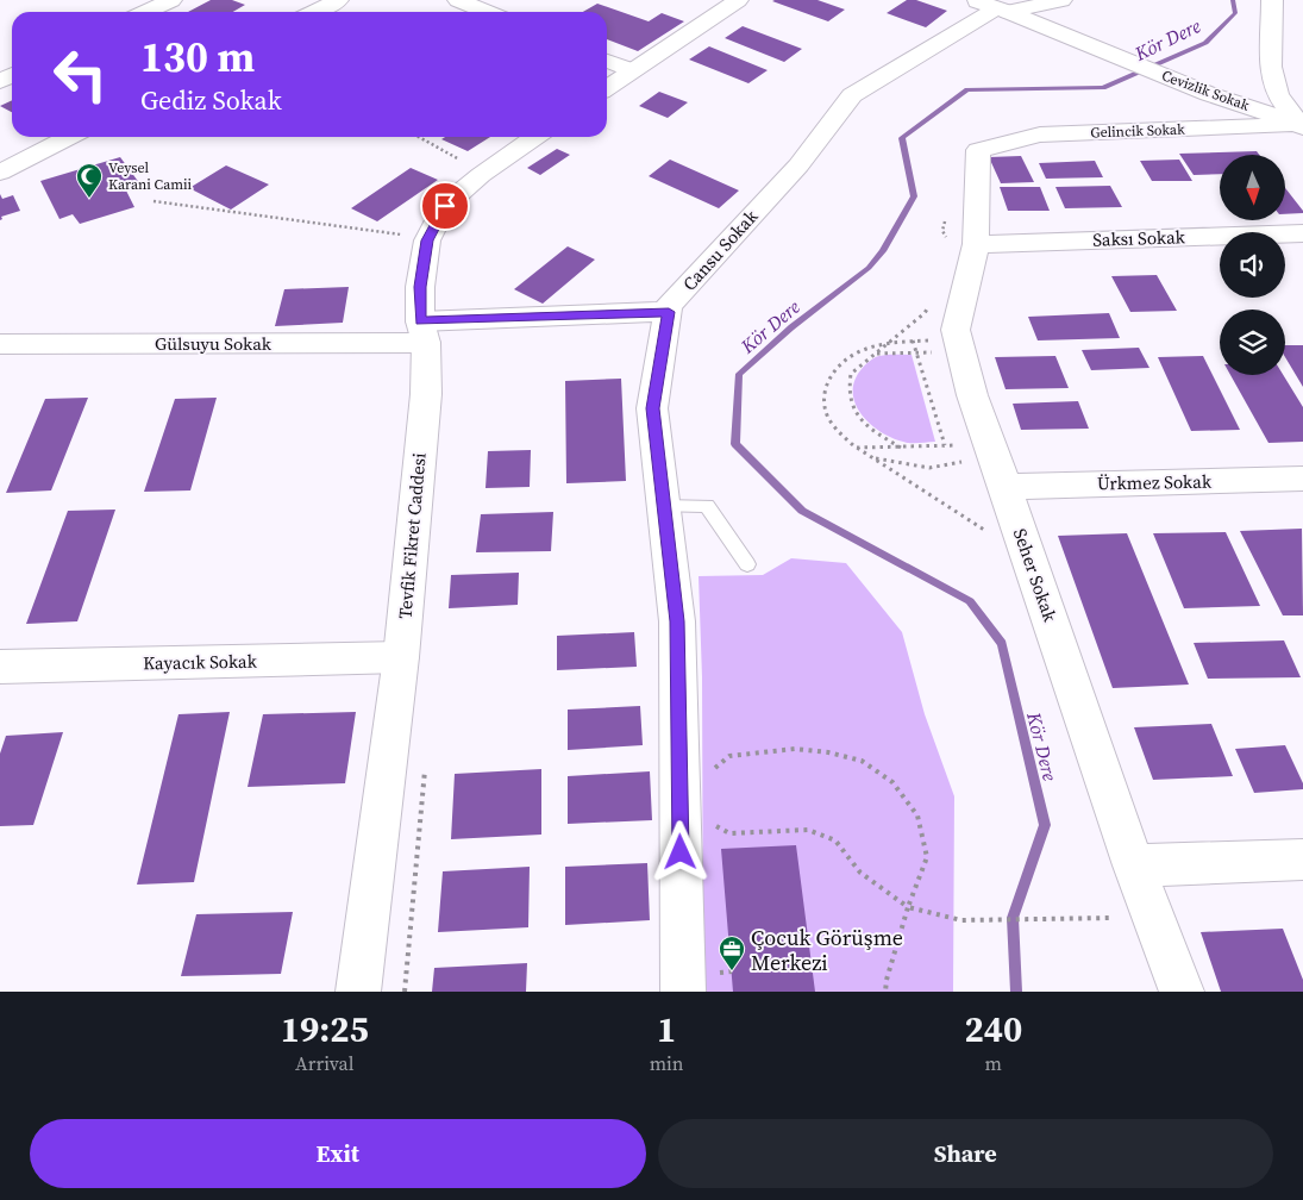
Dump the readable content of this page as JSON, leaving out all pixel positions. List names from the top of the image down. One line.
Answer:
{"streets":{"street":["Cevizlik Sokak","Gelincik Sokak","Saksı Sokak","Cansu Sokak","Gülsuyu Sokak","Ürkmez Sokak","Tevfik Fikret Caddesi","Seher Sokak","Kayacık Sokak"]},"crossings":[["Cevizlik Sokak","Gelincik Sokak"],["Cevizlik Sokak","Cansu Sokak"],["Gelincik Sokak","Seher Sokak"],["Saksı Sokak","Seher Sokak"],["Cansu Sokak","Gülsuyu Sokak"],["Gülsuyu Sokak","Tevfik Fikret Caddesi"],["Ürkmez Sokak","Seher Sokak"],["Tevfik Fikret Caddesi","Kayacık Sokak"]],"water":["Kör Dere"],"places":{"mosque":["Veysel Karani Camii"],"office":["Çocuk Görüşme Merkezi"]},"north":"bottom","page":{"turn":["130 m","Gediz Sokak"],"eta":["19:25","Arrival","1","min","240","m"],"buttons":["Exit","Share"]}}
